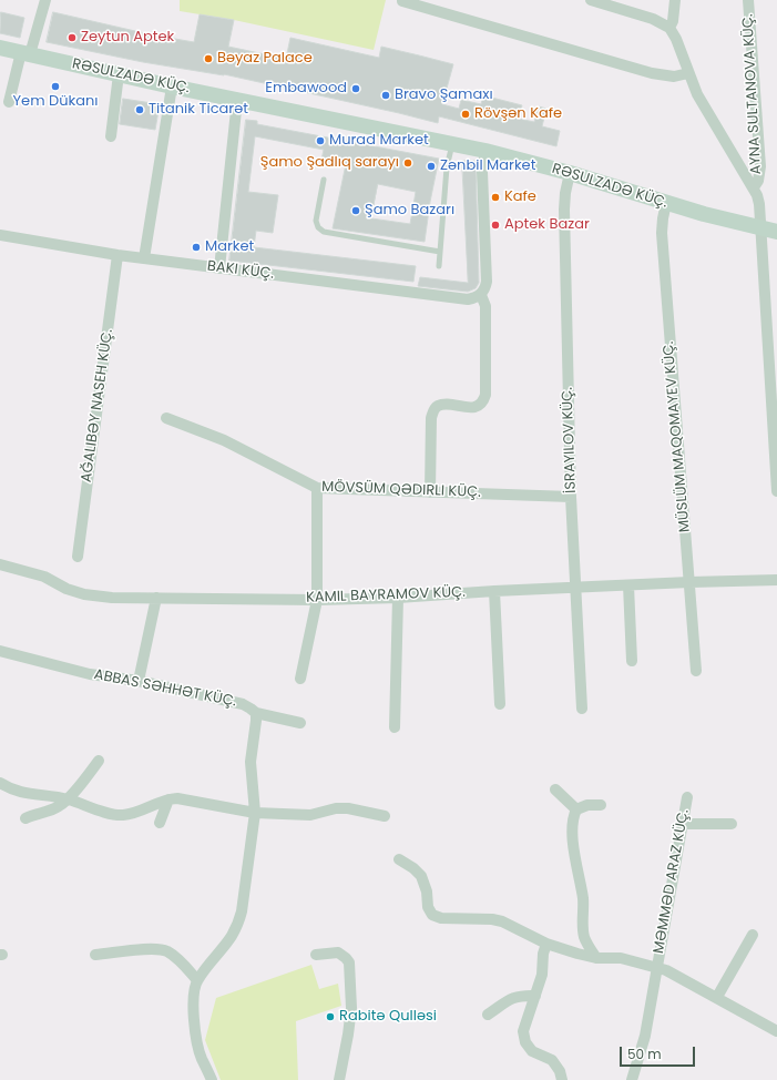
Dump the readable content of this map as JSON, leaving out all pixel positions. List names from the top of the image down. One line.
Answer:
{"streets":{"street":["RƏSULZADƏ KÜÇ.","AYNA SULTANOVA KÜÇ.","AĞALIBƏY NASEH KÜÇ.","MÜSLÜM MAQOMAYEV KÜÇ.","MÖVSÜM QƏDIRLI KÜÇ.","KAMIL BAYRAMOV KÜÇ.","ABBAS SƏHHƏT KÜÇ.","MƏMMƏD ARAZ KÜÇ."]},"crossings":[["RƏSULZADƏ KÜÇ.","MÜSLÜM MAQOMAYEV KÜÇ."],["MÜSLÜM MAQOMAYEV KÜÇ.","KAMIL BAYRAMOV KÜÇ."]],"places":["Zeytun Aptek","Bəyaz Palace","Yem Dükanı","Embawood","Bravo Şamaxı","Titanik Ticarət","Rövşən Kafe","Murad Market","Şamo Şadlıq sarayı","Zənbil Market","Kafe","Şamo Bazarı","Aptek Bazar","Market","Rabitə Qulləsi"],"scale_bar":"50 m"}
